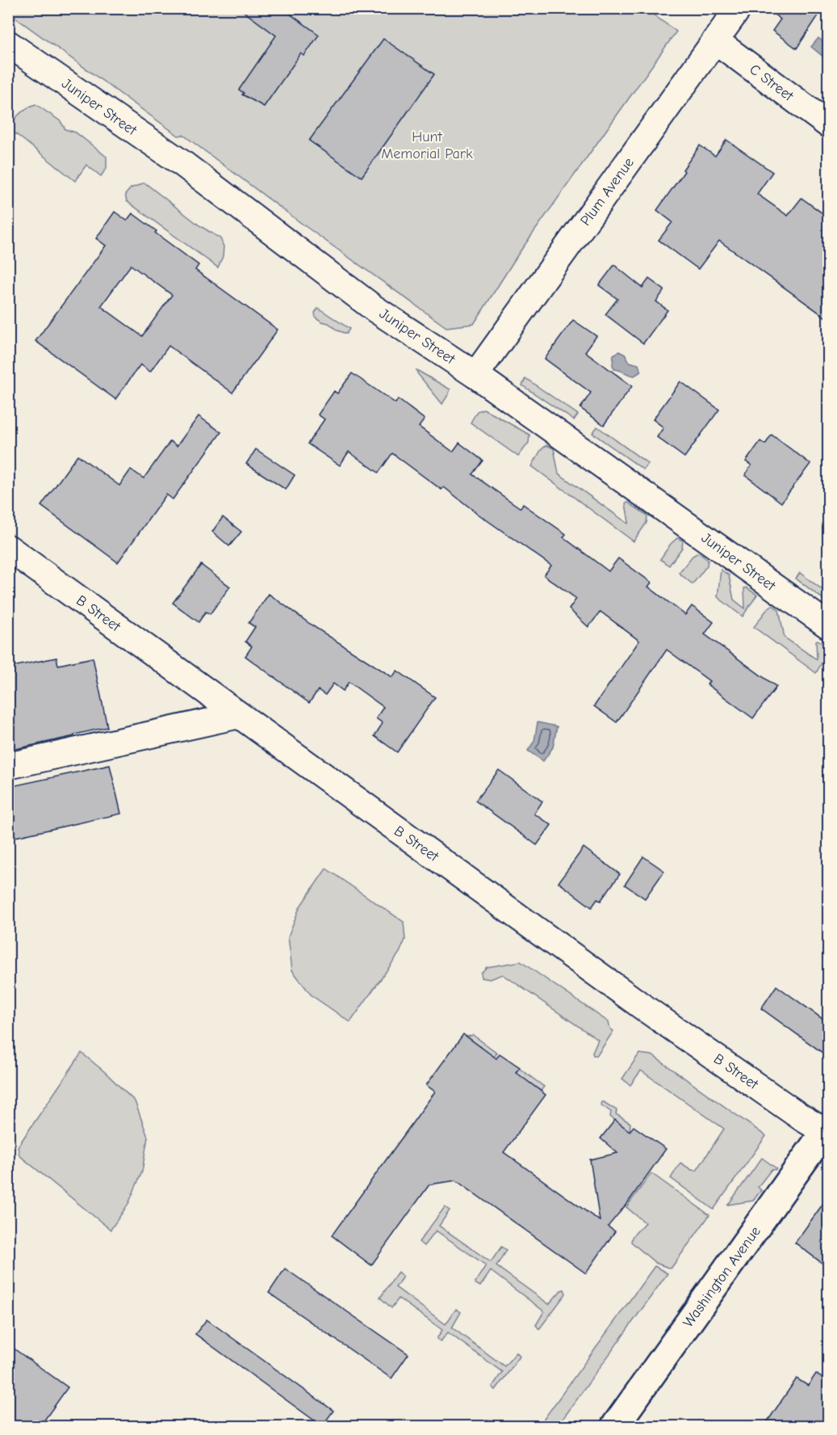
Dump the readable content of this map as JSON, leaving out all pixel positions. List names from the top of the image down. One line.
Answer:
{"streets":{"main road":["Washington Avenue"],"street":["C Street","Juniper Street","Plum Avenue","B Street"]},"crossings":[["C Street","Plum Avenue"],["Juniper Street","Plum Avenue"],["B Street","Washington Avenue"]],"parks":["Hunt Memorial Park"]}
